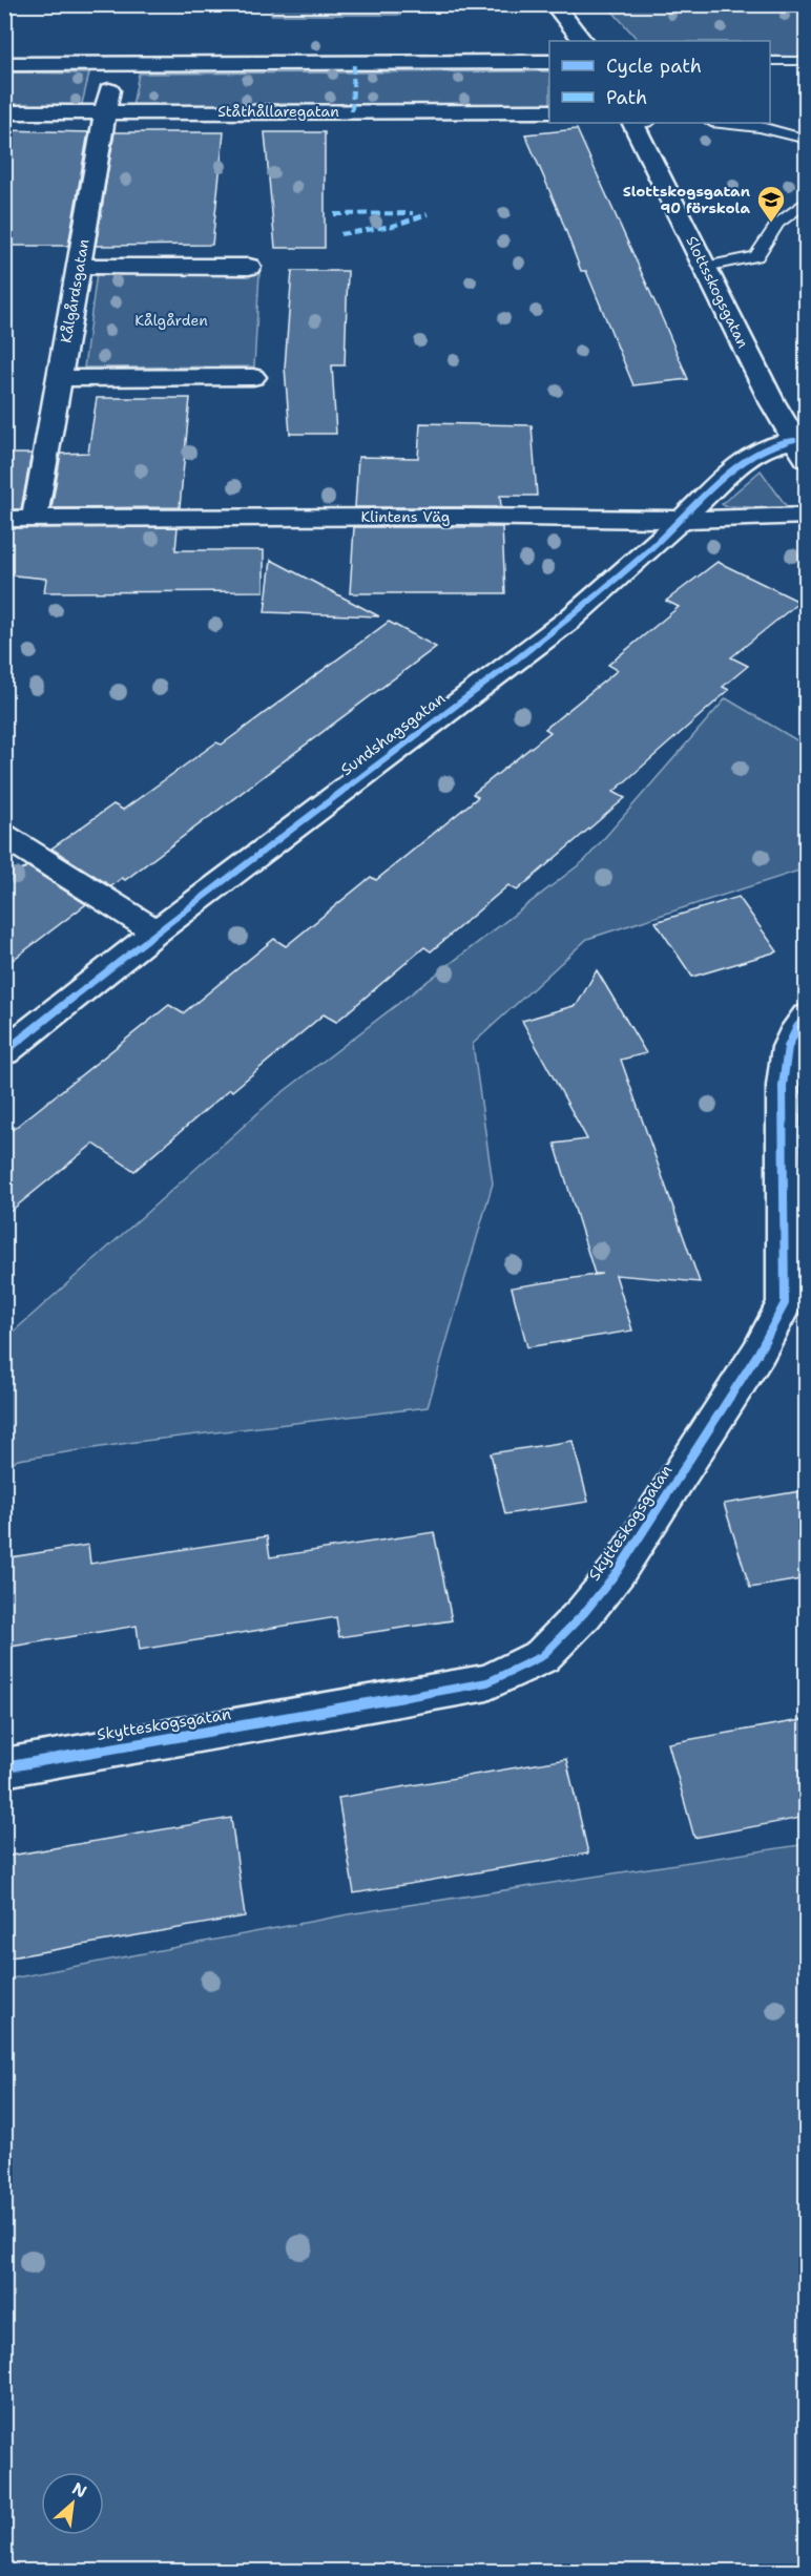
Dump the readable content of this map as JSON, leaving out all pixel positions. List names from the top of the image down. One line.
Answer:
{"streets":{"street":["Ståthållaregatan","Kålgårdsgatan","Slottsskogsgatan","Klintens Väg","Sundshagsgatan","Skytteskogsgatan"]},"crossings":[["Ståthållaregatan","Kålgårdsgatan"],["Kålgårdsgatan","Klintens Väg"],["Slottsskogsgatan","Sundshagsgatan"],["Klintens Väg","Sundshagsgatan"]],"parks":["Kålgården"],"places":{"school or university":["Slottskogsgatan 90 förskola"]},"legend":["Cycle path","Path"],"north":"top right"}
